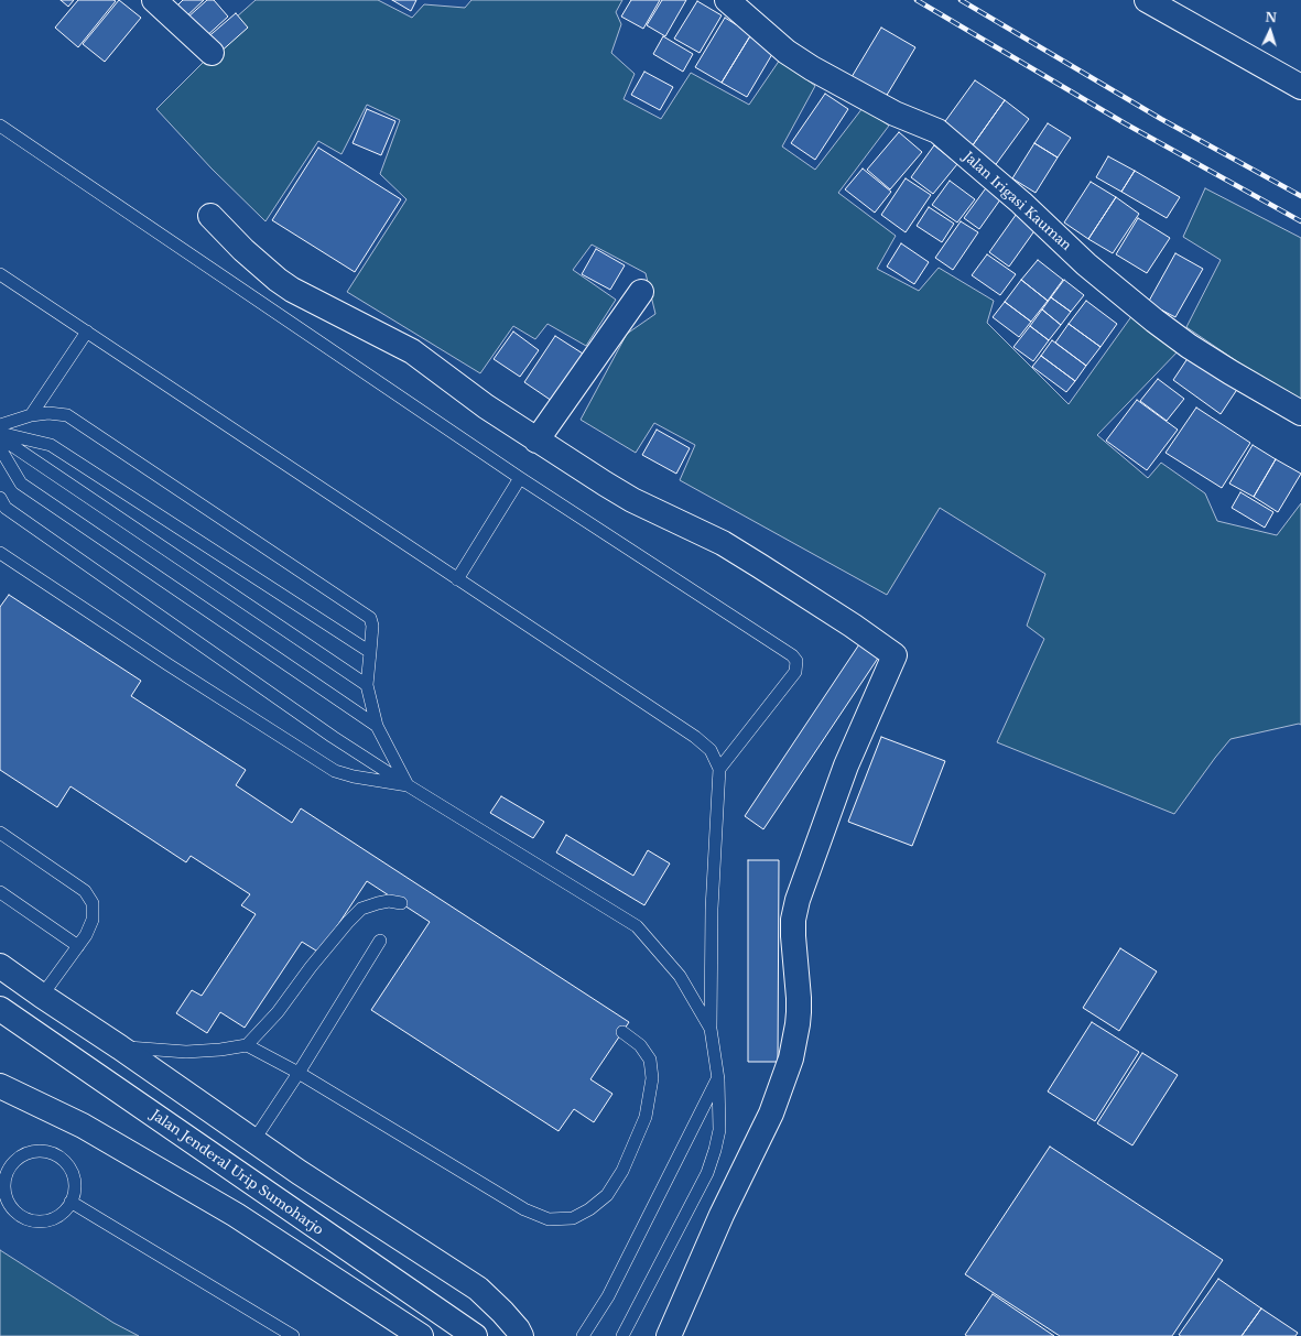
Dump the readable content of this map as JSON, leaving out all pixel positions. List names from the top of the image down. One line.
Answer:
{"streets":{"main road":["Jalan Irigasi Kauman","Jalan Jenderal Urip Sumoharjo"]},"north":"top"}
